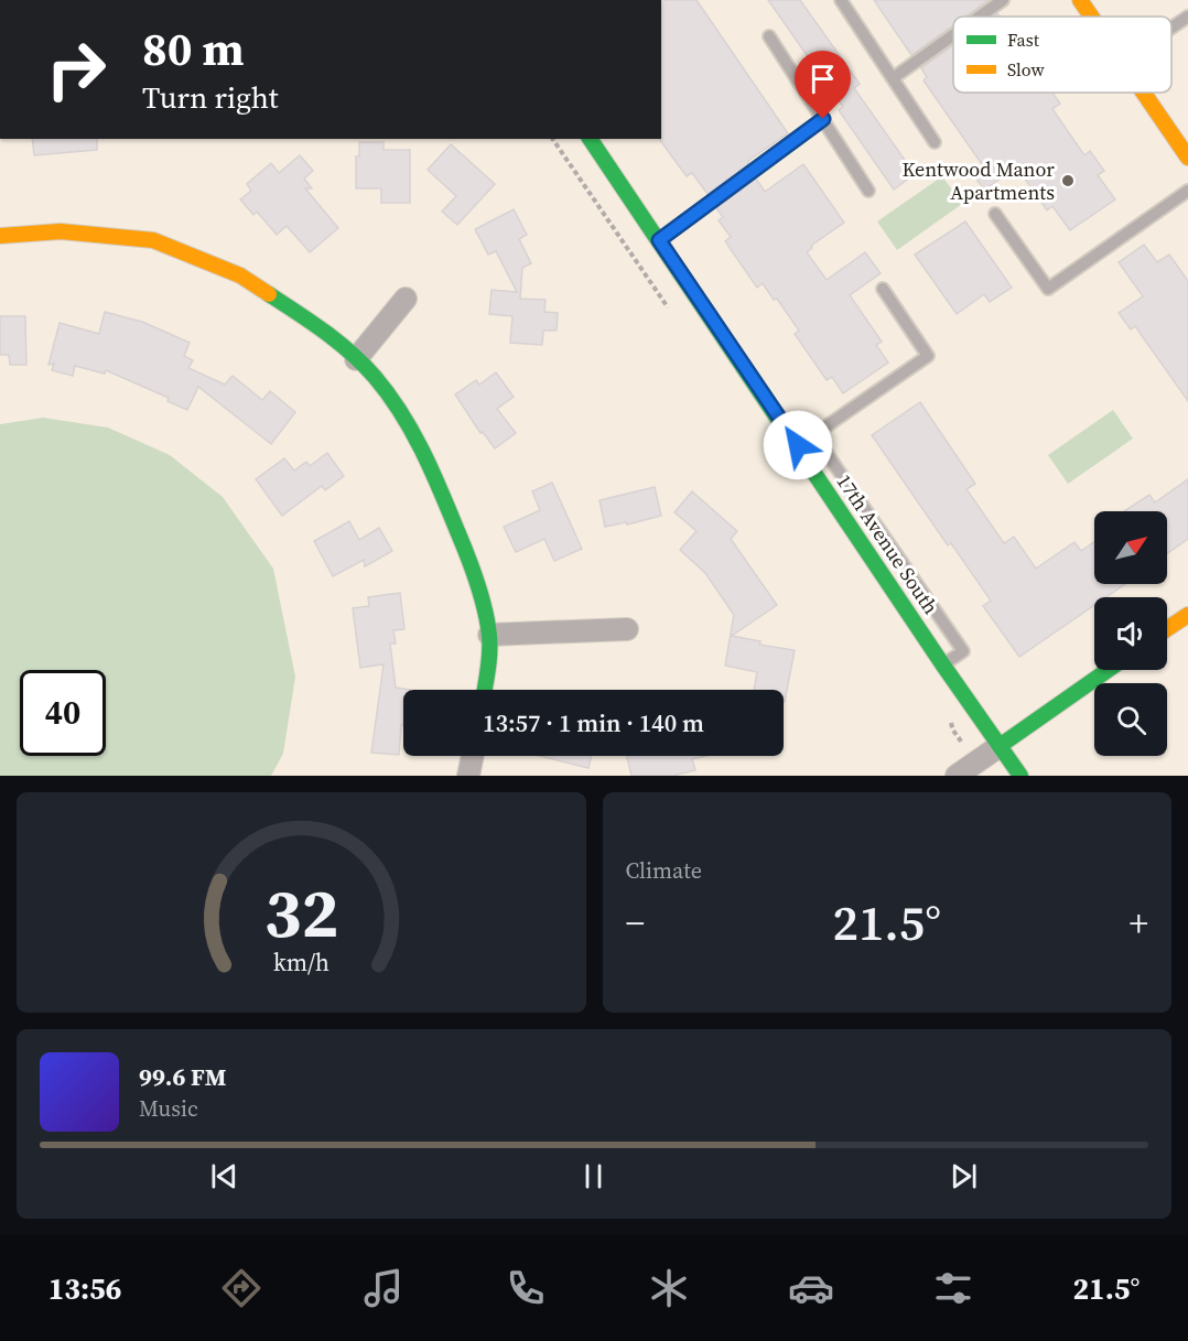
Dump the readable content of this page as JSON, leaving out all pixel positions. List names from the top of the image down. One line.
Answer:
{"streets":{"street":["17th Avenue South"]},"places":["Kentwood Manor Apartments"],"legend":["Fast","Slow"],"north":"top right","page":{"turn":["80 m","Turn right"],"limit":"40","trip":"13:57 · 1 min · 140 m","tile":"Climate","heat":["−","21.5°","+"],"song":["99.6 FM","Music"],"tabs":["13:56","21.5°"],"gauge":["32","km/h"]}}
